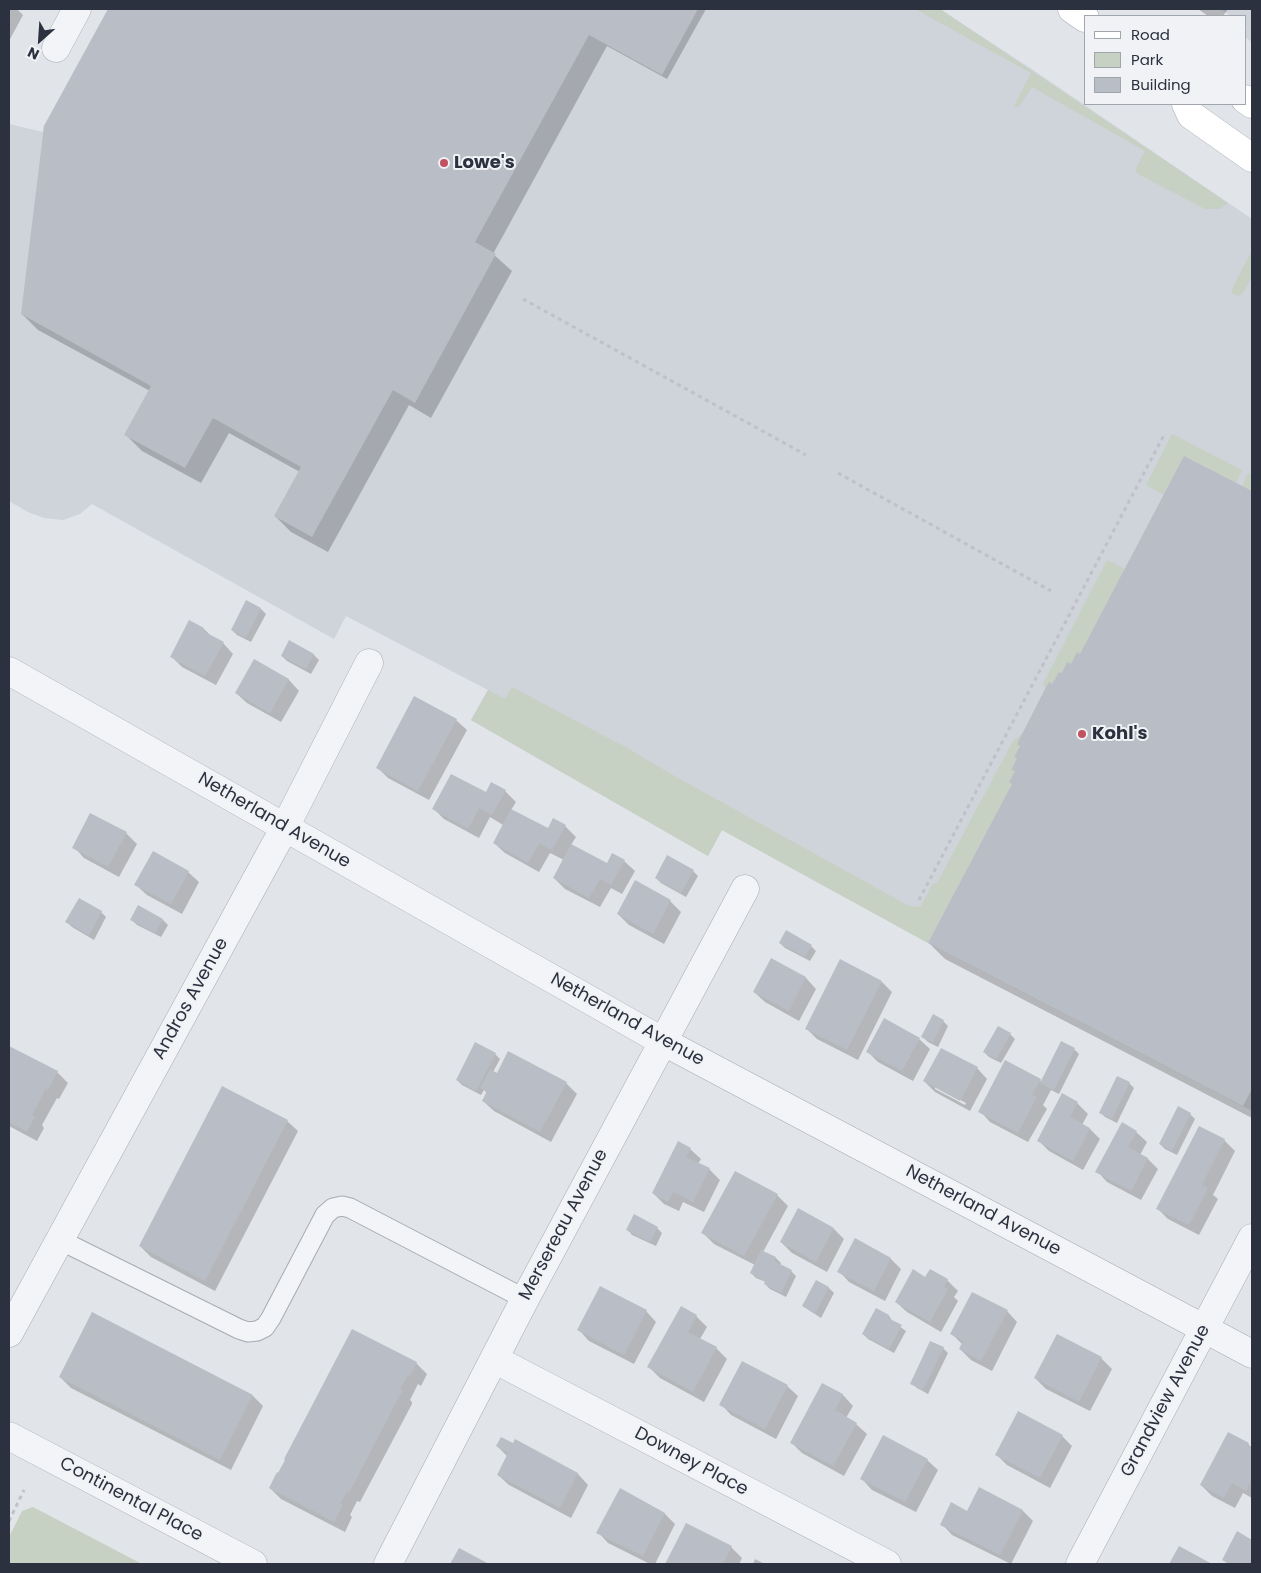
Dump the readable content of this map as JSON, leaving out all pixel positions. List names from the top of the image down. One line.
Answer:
{"streets":{"street":["Netherland Avenue","Andros Avenue","Mersereau Avenue","Grandview Avenue","Downey Place","Continental Place"]},"crossings":[["Netherland Avenue","Andros Avenue"],["Netherland Avenue","Mersereau Avenue"],["Netherland Avenue","Grandview Avenue"],["Mersereau Avenue","Downey Place"]],"places":["Lowe's","Kohl's"],"legend":["Road","Park","Building"],"north":"bottom left"}
